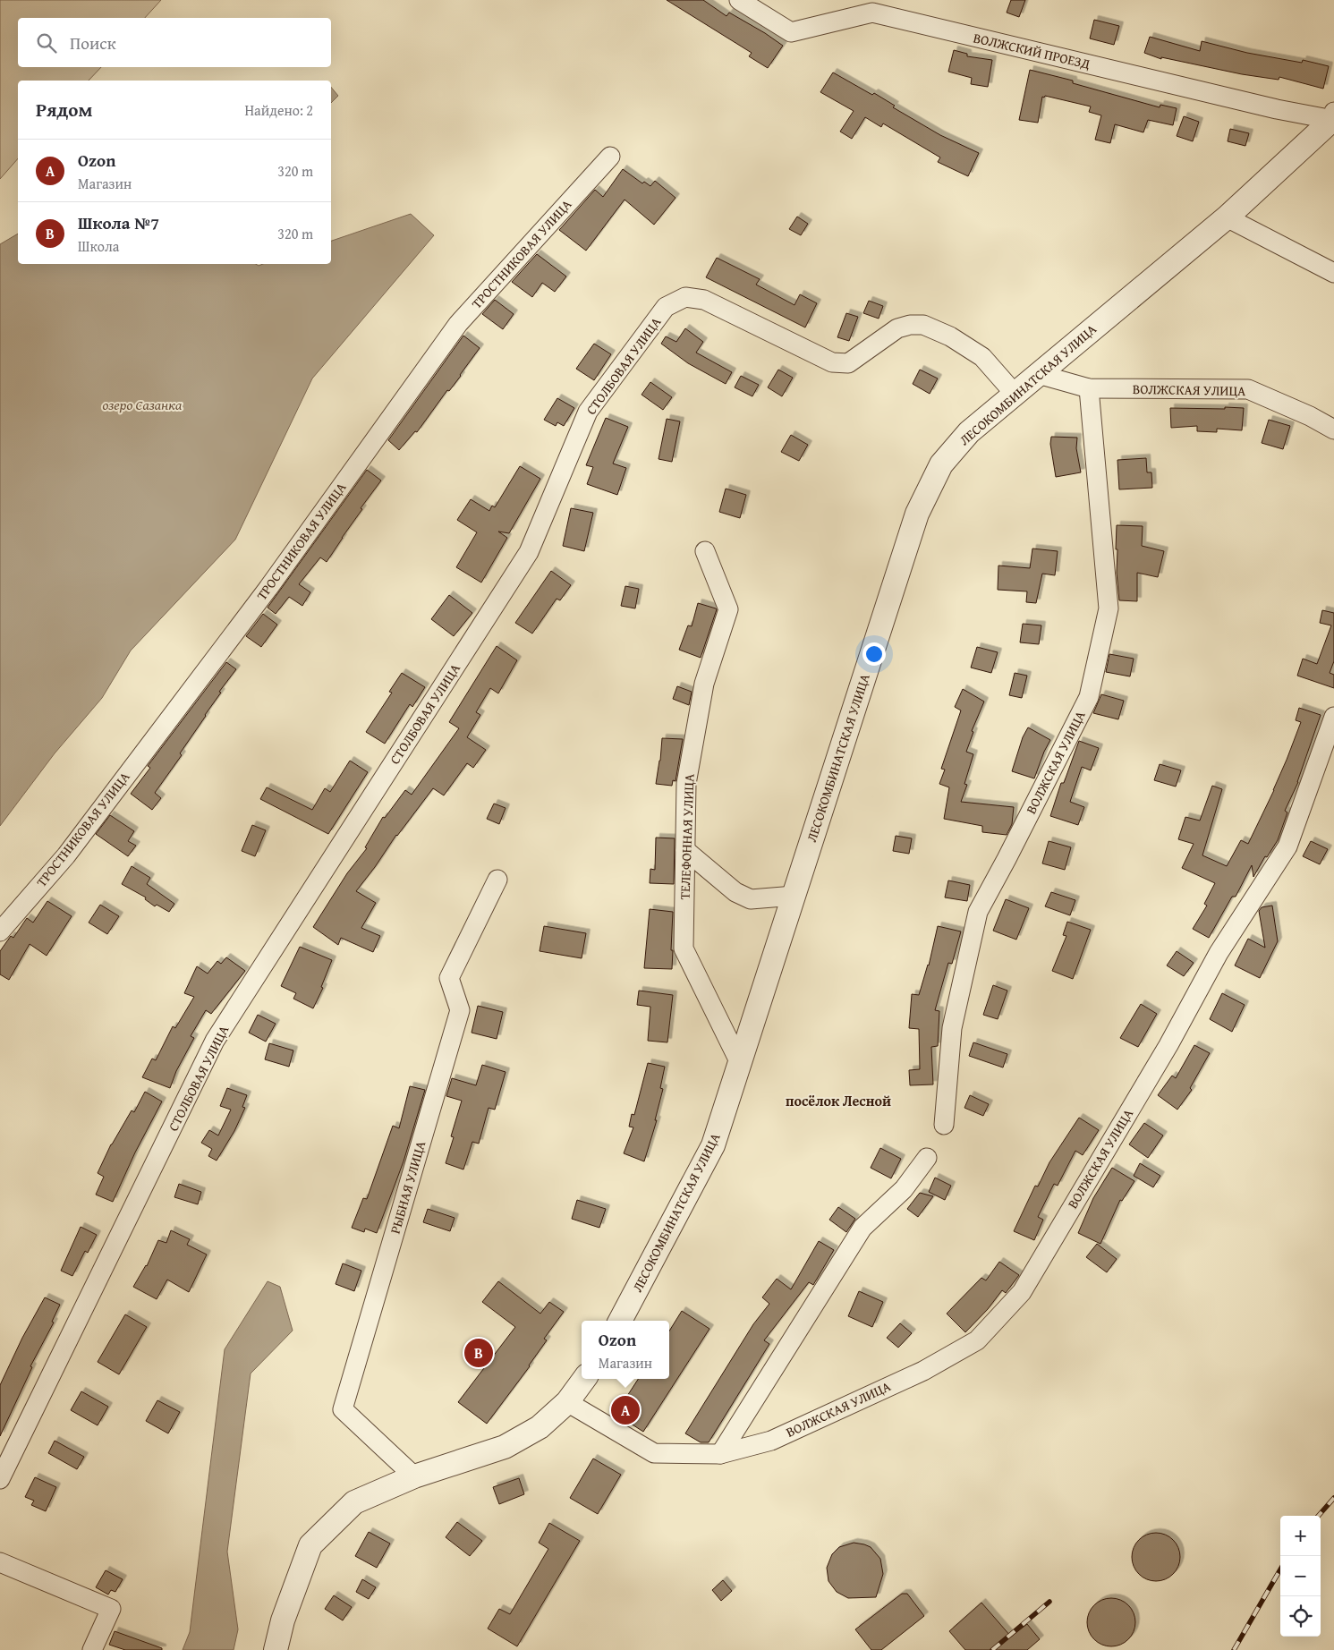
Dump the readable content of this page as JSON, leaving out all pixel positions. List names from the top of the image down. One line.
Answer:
{"streets":{"street":["ВОЛЖСКИЙ ПРОЕЗД","ТРОСТНИКОВАЯ УЛИЦА","СТОЛБОВАЯ УЛИЦА","ЛЕСОКОМБИНАТСКАЯ УЛИЦА","ВОЛЖСКАЯ УЛИЦА","ТЕЛЕФОННАЯ УЛИЦА","РЫБНАЯ УЛИЦА"]},"crossings":[["ВОЛЖСКИЙ ПРОЕЗД","ЛЕСОКОМБИНАТСКАЯ УЛИЦА"],["СТОЛБОВАЯ УЛИЦА","ЛЕСОКОМБИНАТСКАЯ УЛИЦА"],["ЛЕСОКОМБИНАТСКАЯ УЛИЦА","ВОЛЖСКАЯ УЛИЦА"],["ЛЕСОКОМБИНАТСКАЯ УЛИЦА","ТЕЛЕФОННАЯ УЛИЦА"]],"districts":["посёлок Лесной"],"water":["озеро Сазанка"],"page":{"search":"Поиск","heading":["Рядом","Найдено: 2"],"list":[{"mark":"A","name":"Ozon","note":"Магазин","value":"320 m"},{"mark":"B","name":"Школа №7","note":"Школа","value":"320 m"}],"popup":["Ozon","Магазин"],"pins":["B","A"],"map_buttons":["+","−"]}}
